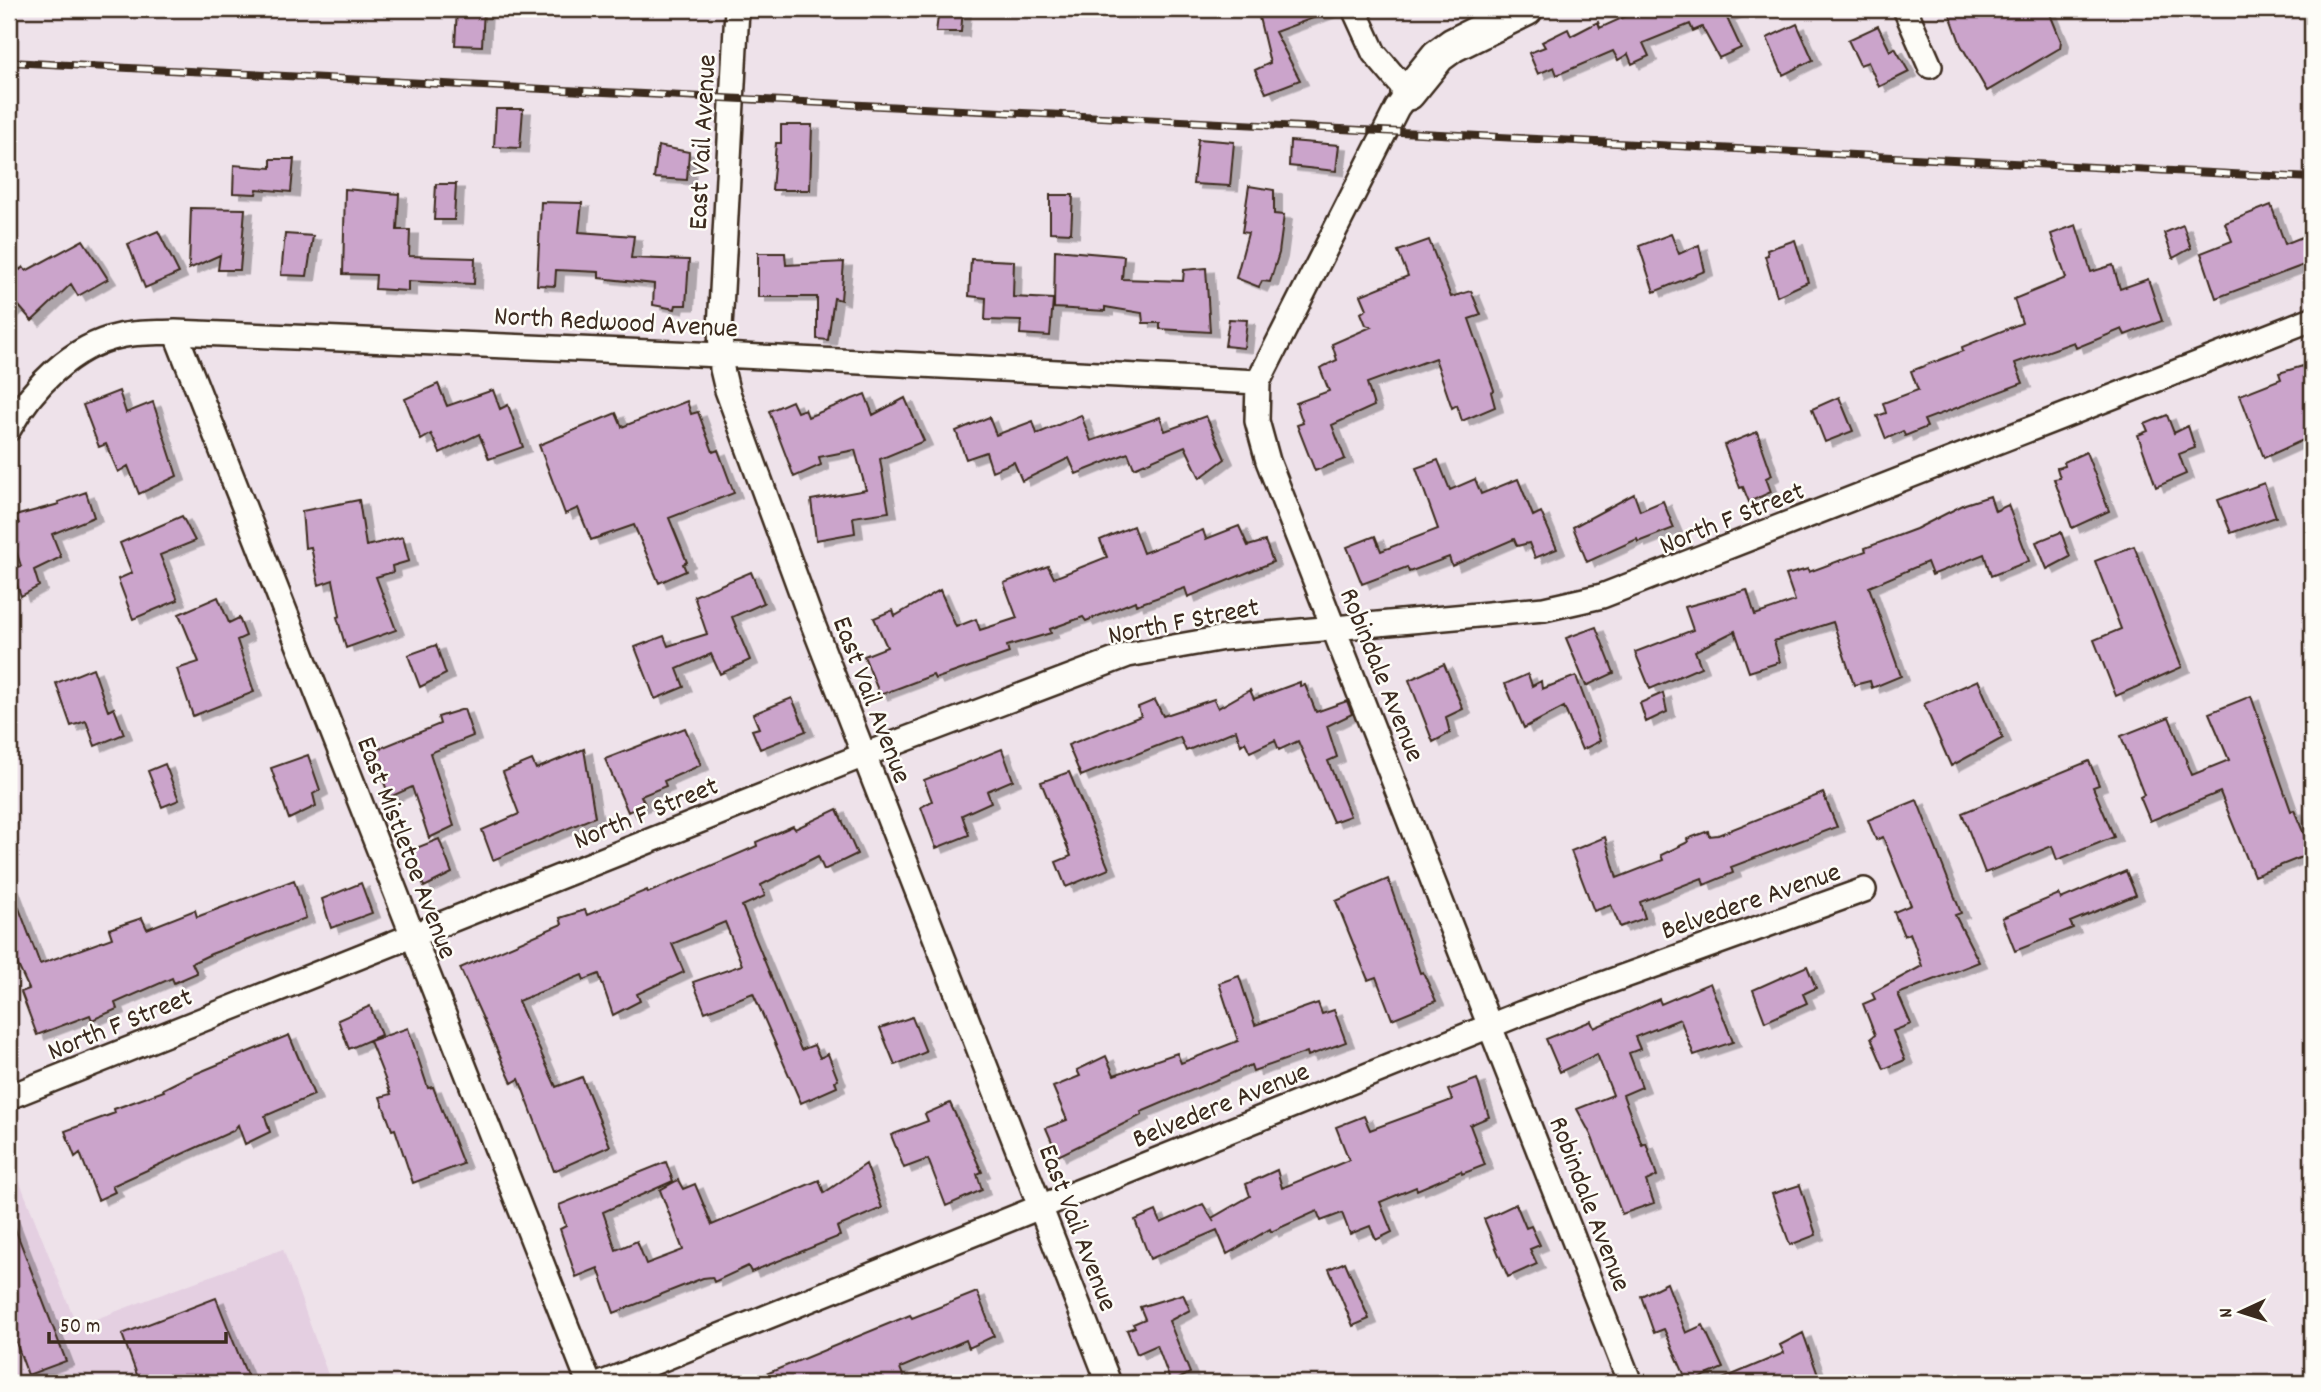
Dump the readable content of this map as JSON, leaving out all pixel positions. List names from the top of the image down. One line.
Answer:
{"streets":{"street":["East Vail Avenue","North Redwood Avenue","North F Street","Robindale Avenue","East Mistletoe Avenue","Belvedere Avenue"]},"crossings":[["East Vail Avenue","North Redwood Avenue"],["East Vail Avenue","North F Street"],["East Vail Avenue","Belvedere Avenue"],["North Redwood Avenue","Robindale Avenue"],["North Redwood Avenue","East Mistletoe Avenue"],["North F Street","Robindale Avenue"],["North F Street","East Mistletoe Avenue"],["Robindale Avenue","Belvedere Avenue"]],"scale_bar":"50 m","north":"left"}
